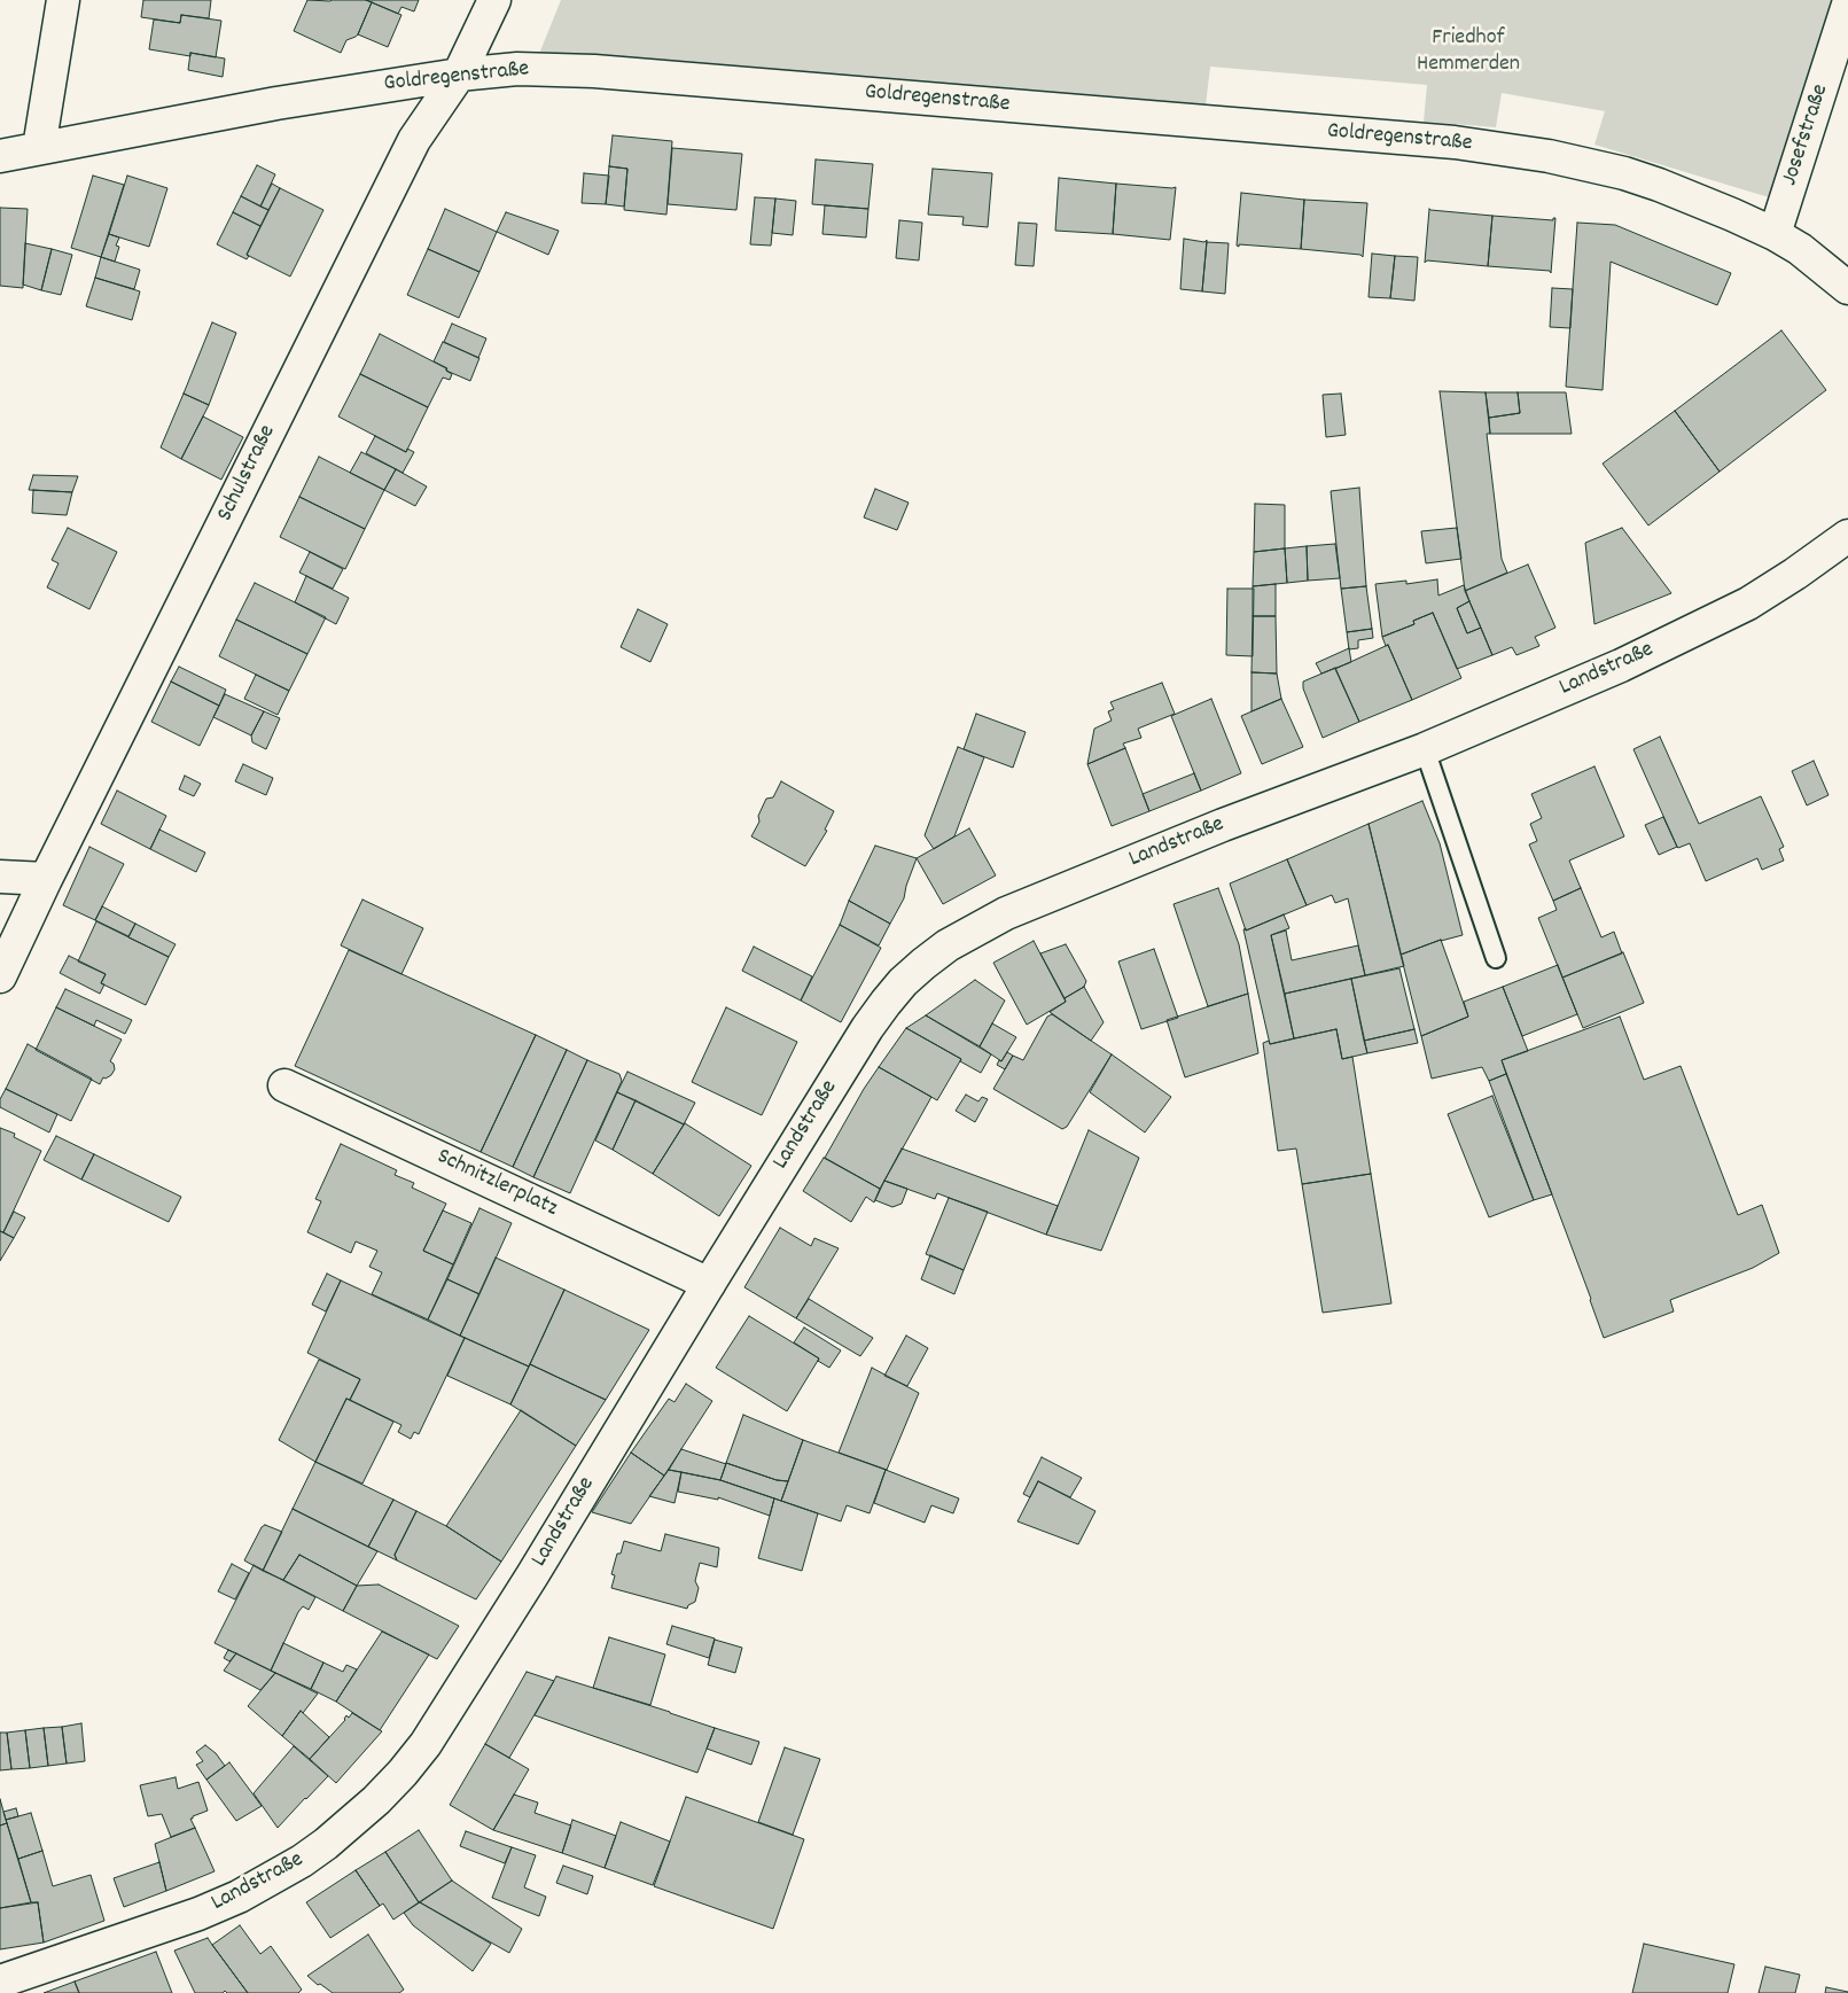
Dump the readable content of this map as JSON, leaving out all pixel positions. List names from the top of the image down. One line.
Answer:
{"streets":{"street":["Goldregenstraße","Josefstraße","Schulstraße","Landstraße","Schnitzlerplatz"]},"crossings":[["Goldregenstraße","Josefstraße"],["Goldregenstraße","Schulstraße"],["Landstraße","Schnitzlerplatz"]],"parks":["Friedhof Hemmerden"]}
